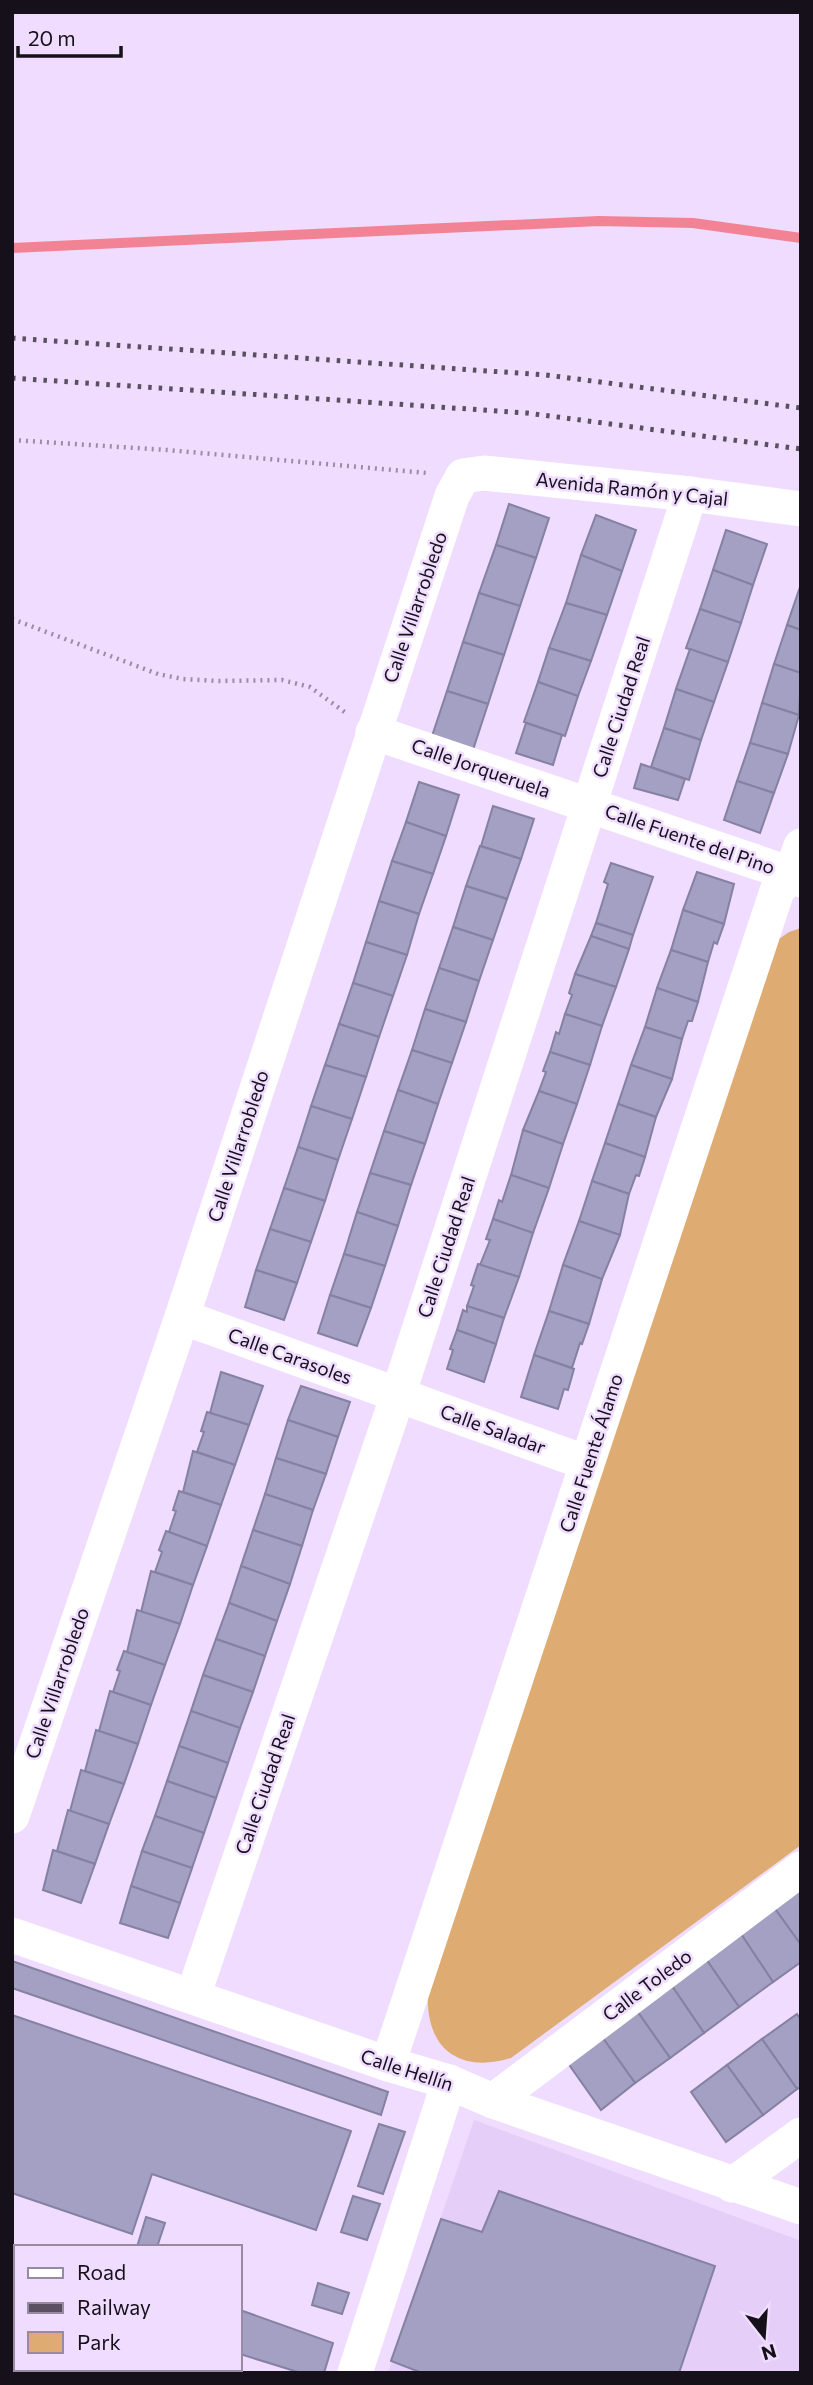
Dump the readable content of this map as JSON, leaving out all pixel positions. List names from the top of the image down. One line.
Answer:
{"streets":{"street":["Avenida Ramón y Cajal","Calle Villarrobledo","Calle Ciudad Real","Calle Jorqueruela","Calle Fuente del Pino","Calle Carasoles","Calle Saladar","Calle Fuente Álamo","Calle Toledo","Calle Hellín"]},"crossings":[["Avenida Ramón y Cajal","Calle Villarrobledo"],["Avenida Ramón y Cajal","Calle Ciudad Real"],["Calle Villarrobledo","Calle Jorqueruela"],["Calle Villarrobledo","Calle Carasoles"],["Calle Ciudad Real","Calle Jorqueruela"],["Calle Ciudad Real","Calle Fuente del Pino"],["Calle Ciudad Real","Calle Carasoles"],["Calle Ciudad Real","Calle Saladar"],["Calle Ciudad Real","Calle Hellín"],["Calle Jorqueruela","Calle Fuente del Pino"],["Calle Fuente del Pino","Calle Fuente Álamo"],["Calle Carasoles","Calle Saladar"],["Calle Saladar","Calle Fuente Álamo"],["Calle Fuente Álamo","Calle Hellín"],["Calle Toledo","Calle Hellín"]],"legend":["Road","Railway","Park"],"scale_bar":"20 m","north":"bottom"}
